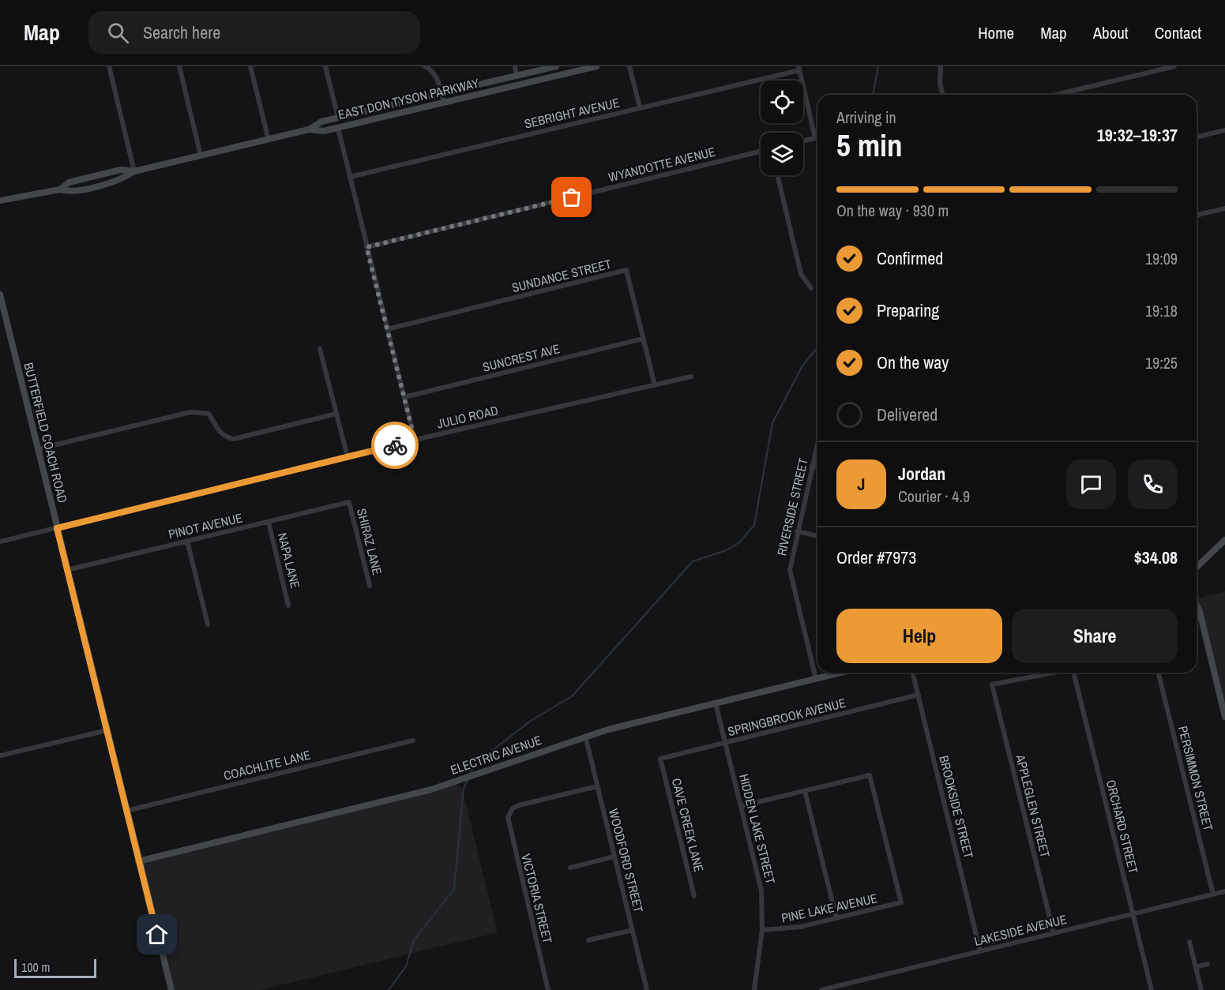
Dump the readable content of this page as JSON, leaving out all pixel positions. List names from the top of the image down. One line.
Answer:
{"streets":{"main road":["EAST DON TYSON PARKWAY","BUTTERFIELD COACH ROAD","ELECTRIC AVENUE"],"street":["SEBRIGHT AVENUE","WYANDOTTE AVENUE","SUNDANCE STREET","SUNCREST AVE","JULIO ROAD","RIVERSIDE STREET","PINOT AVENUE","SHIRAZ LANE","NAPA LANE","SPRINGBROOK AVENUE","COACHLITE LANE","PERSIMMON STREET","APPLEGLEN STREET","BROOKSIDE STREET","CAVE CREEK LANE","ORCHARD STREET","HIDDEN LAKE STREET","WOODFORD STREET","VICTORIA STREET","PINE LAKE AVENUE","LAKESIDE AVENUE"]},"crossings":[["SUNDANCE STREET","SUNCREST AVE"],["SUNDANCE STREET","JULIO ROAD"],["JULIO ROAD","BUTTERFIELD COACH ROAD"],["BUTTERFIELD COACH ROAD","PINOT AVENUE"],["BUTTERFIELD COACH ROAD","ELECTRIC AVENUE"],["BUTTERFIELD COACH ROAD","COACHLITE LANE"],["RIVERSIDE STREET","ELECTRIC AVENUE"],["PINOT AVENUE","SHIRAZ LANE"],["PINOT AVENUE","NAPA LANE"],["SPRINGBROOK AVENUE","BROOKSIDE STREET"],["SPRINGBROOK AVENUE","CAVE CREEK LANE"],["SPRINGBROOK AVENUE","HIDDEN LAKE STREET"],["ELECTRIC AVENUE","HIDDEN LAKE STREET"],["ELECTRIC AVENUE","WOODFORD STREET"],["PERSIMMON STREET","LAKESIDE AVENUE"],["APPLEGLEN STREET","LAKESIDE AVENUE"],["BROOKSIDE STREET","LAKESIDE AVENUE"],["ORCHARD STREET","LAKESIDE AVENUE"],["HIDDEN LAKE STREET","PINE LAKE AVENUE"],["WOODFORD STREET","VICTORIA STREET"]],"scale_bar":"100 m","page":{"header":"Map","search":"Search here","nav":["Home","Map","About","Contact"],"heading":["5 min","Arriving in","19:32–19:37"],"panel":["Jordan","Courier · 4.9","Order #7973","$34.08"],"bar":"On the way · 930 m","list":[["Confirmed","19:09"],["Preparing","19:18"],["On the way","19:25"],"Delivered"],"round":"J","buttons":["Help","Share"],"scale":"100 m"}}
